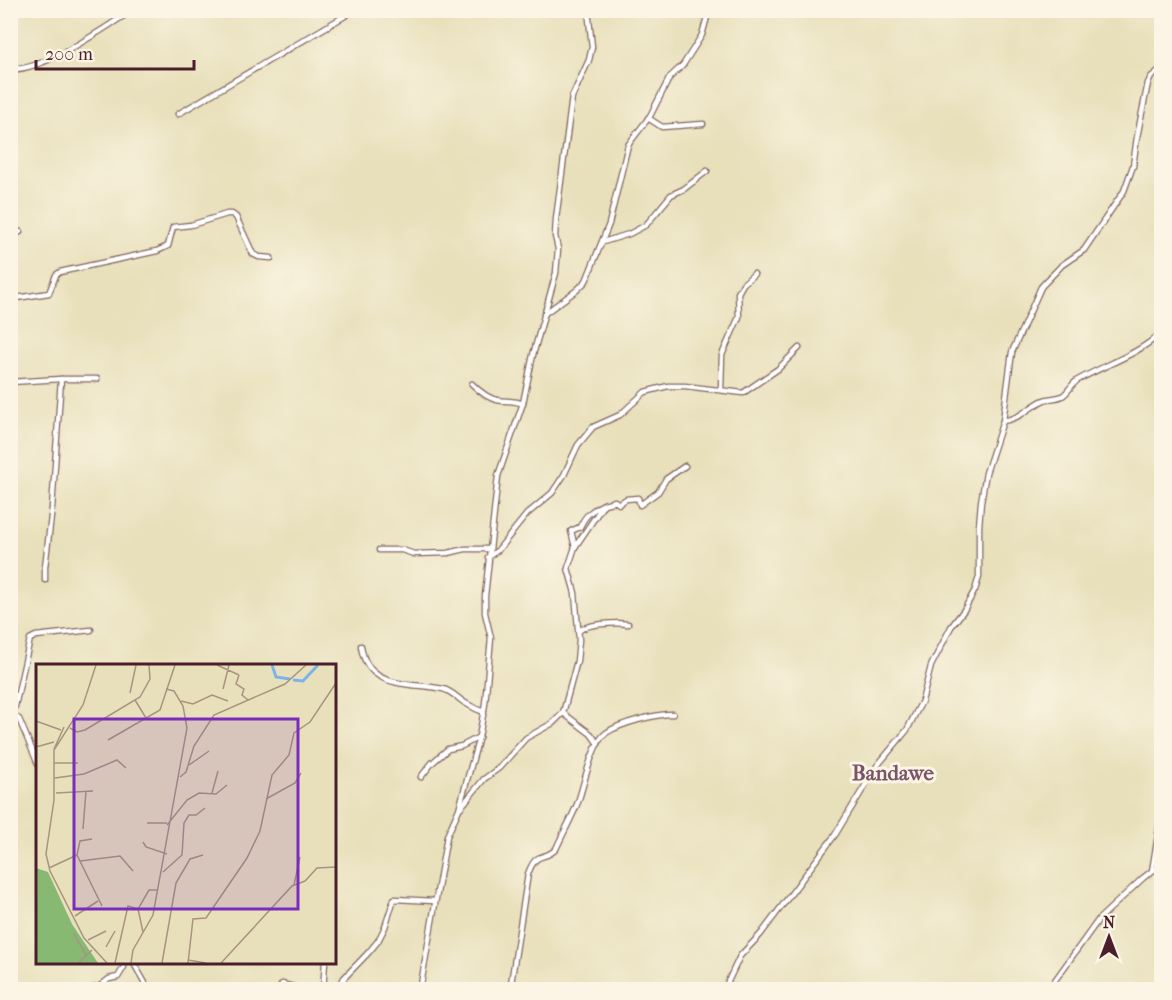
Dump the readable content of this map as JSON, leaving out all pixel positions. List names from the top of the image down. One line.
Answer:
{"districts":["Bandawe"],"scale_bar":"200 m","north":"top"}
